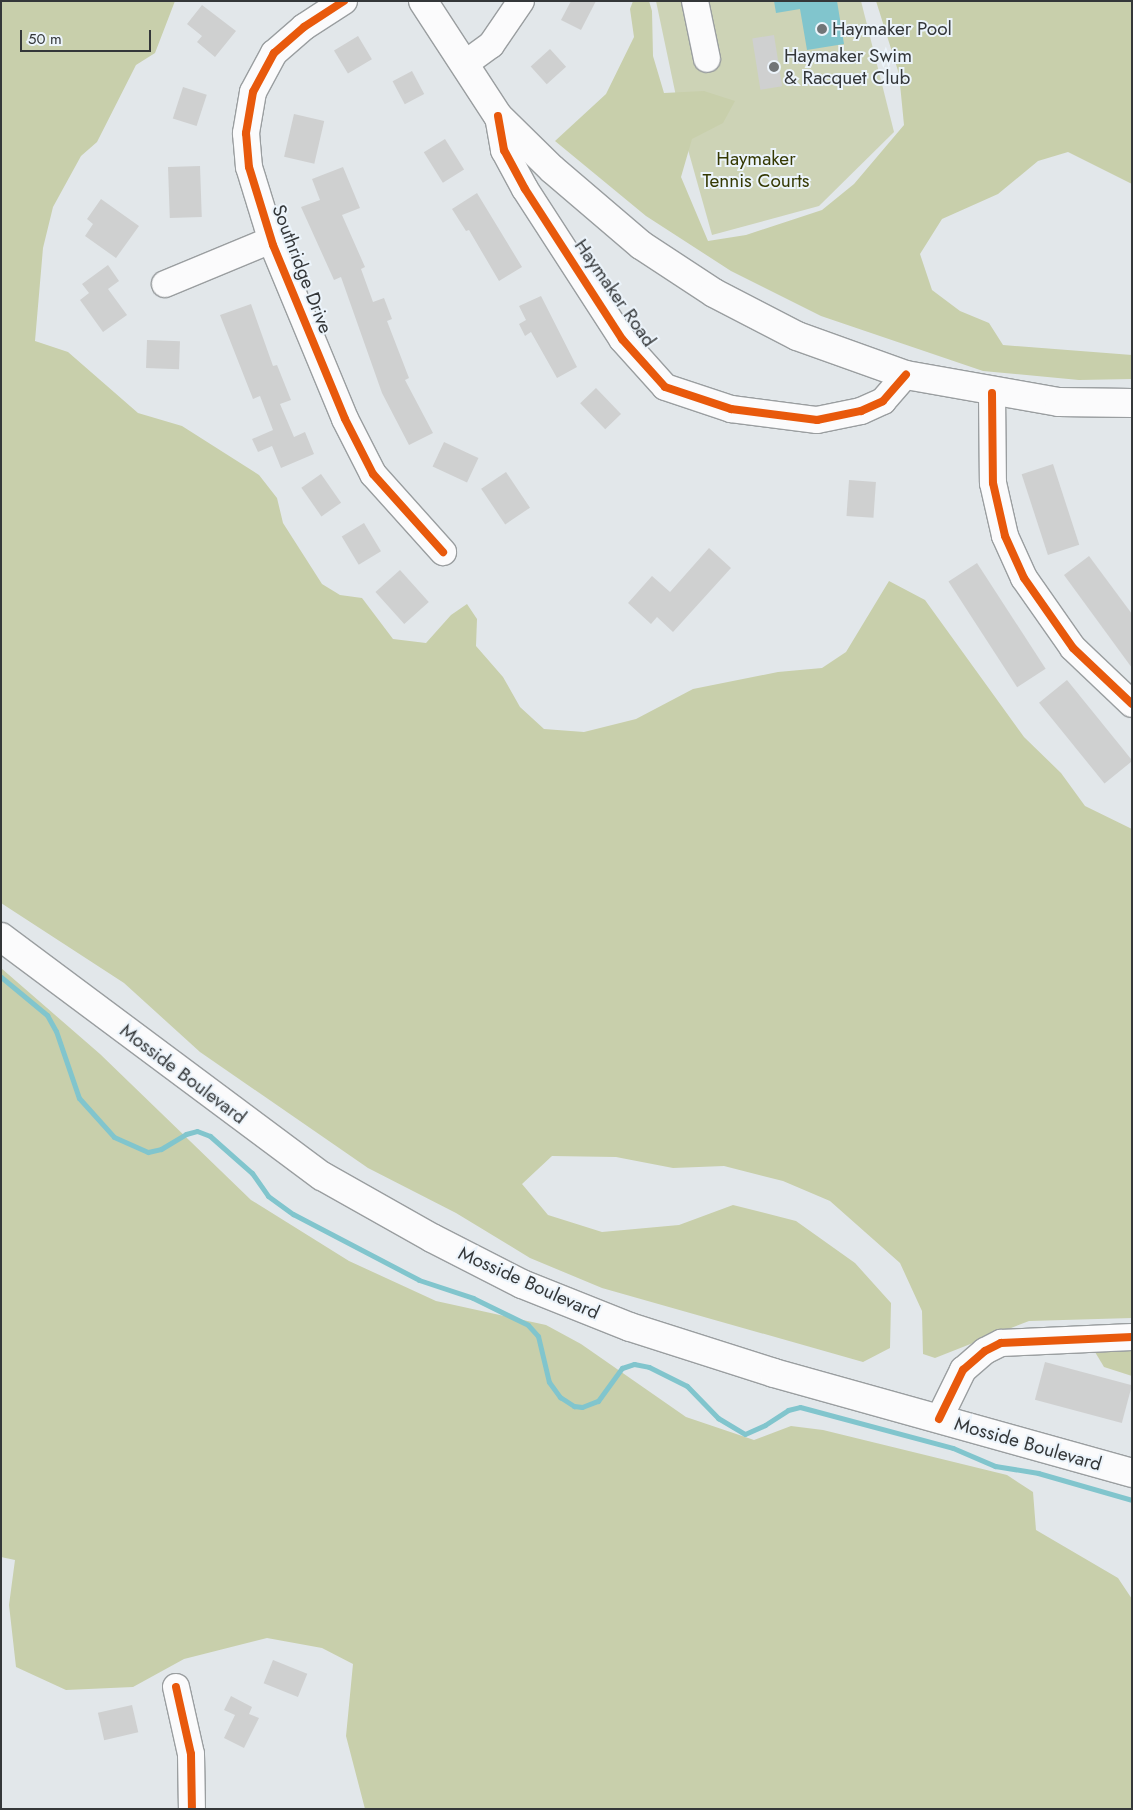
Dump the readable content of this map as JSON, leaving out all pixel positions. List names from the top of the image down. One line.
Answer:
{"streets":{"main road":["Haymaker Road","Mosside Boulevard"],"street":["Southridge Drive"]},"parks":["Haymaker Tennis Courts"],"places":["Haymaker Pool","Haymaker Swim & Racquet Club"],"scale_bar":"50 m"}
